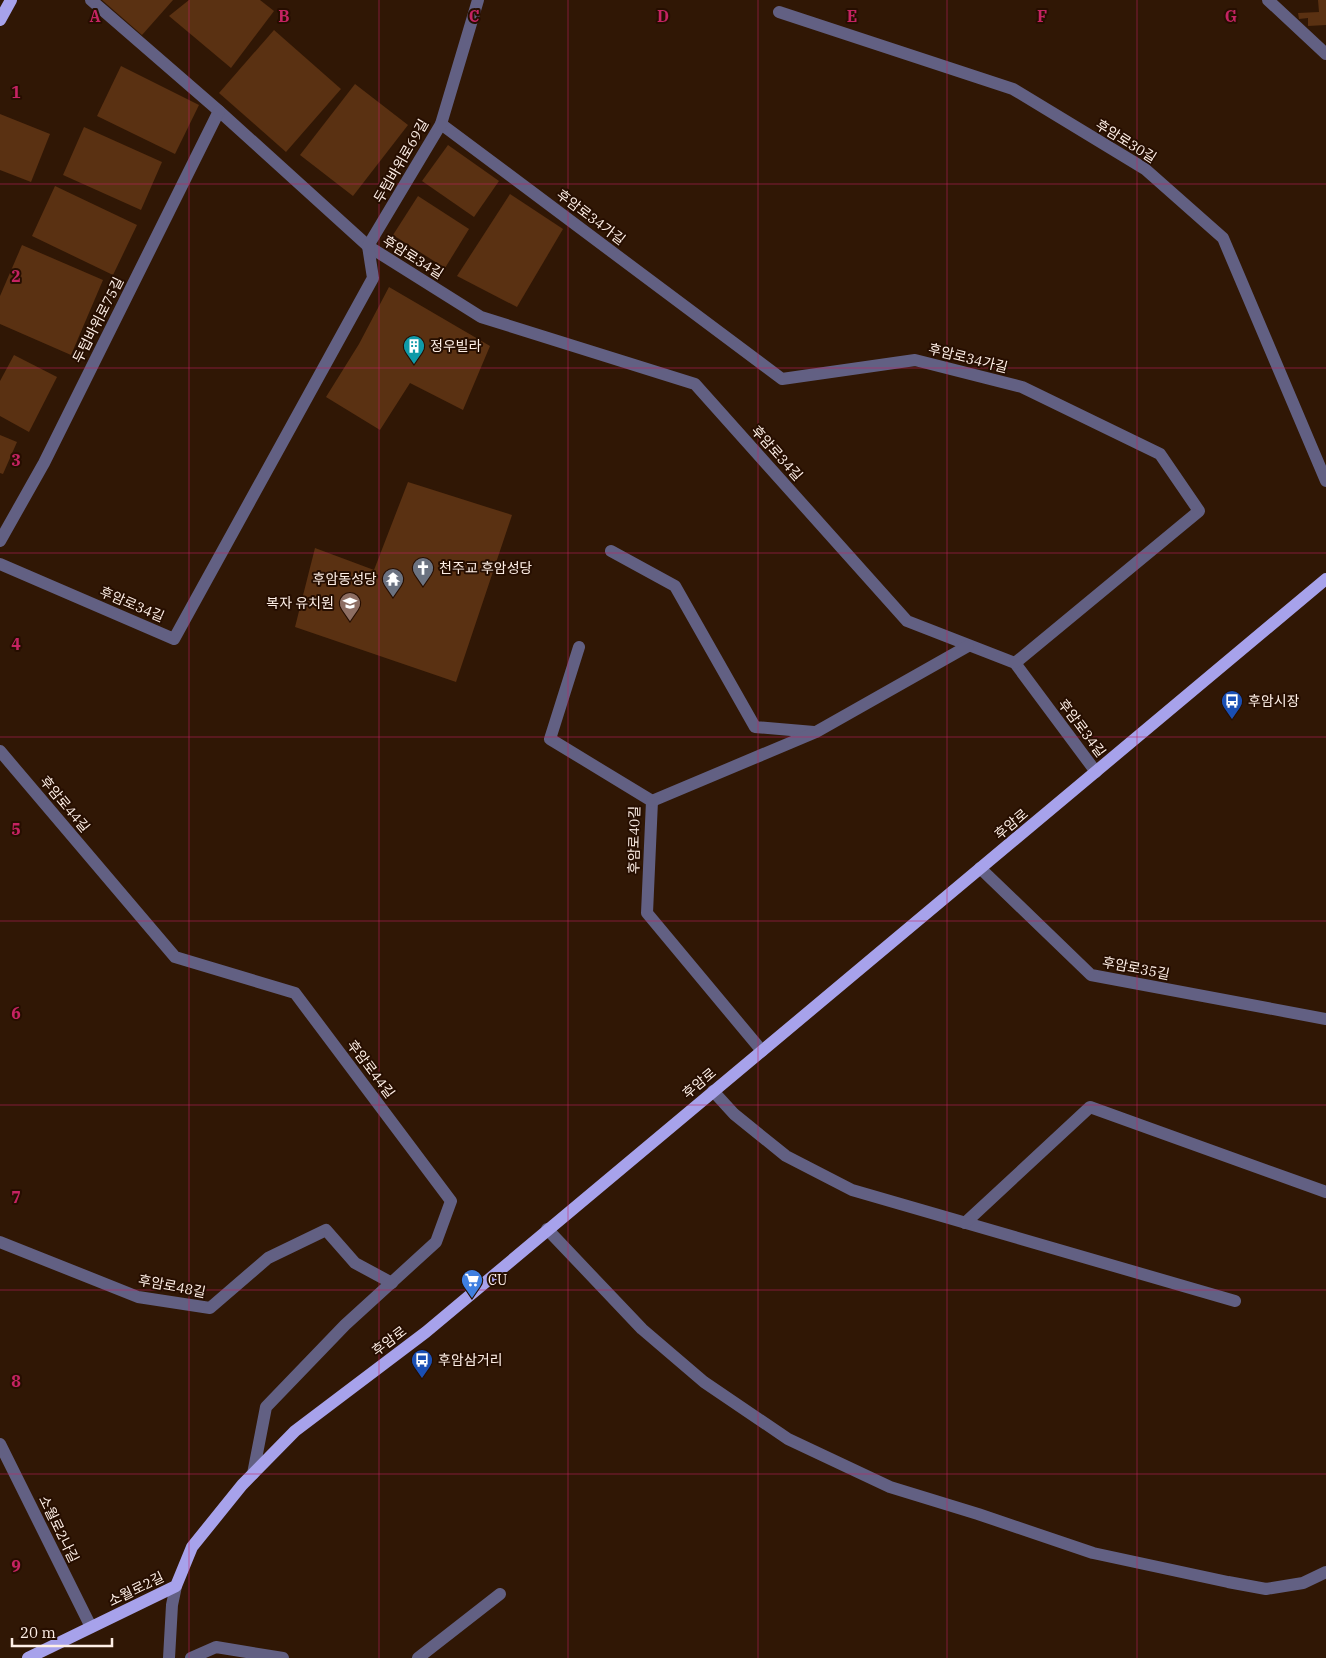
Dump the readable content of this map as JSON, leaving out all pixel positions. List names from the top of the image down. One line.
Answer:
{"streets":{"main road":["후암로","소월로2길"],"street":["후암로30길","두텁바위로69길","후암로34가길","후암로34길","두텁바위로75길","후암로44길","후암로40길","후암로35길","후암로48길","소월로2나길"]},"crossings":[["두텁바위로69길","후암로34가길"],["두텁바위로69길","후암로34길"],["후암로34가길","후암로34길"],["후암로34길","두텁바위로75길"],["후암로34길","후암로"],["후암로44길","후암로"],["후암로44길","후암로48길"],["후암로","후암로40길"],["후암로","후암로35길"],["후암로","소월로2길"],["소월로2나길","소월로2길"]],"places":{"building":["정우빌라"],"church":["천주교 후암성당"],"temple":["후암동성당"],"school or university":["복자 유치원"],"bus stop":["후암시장","후암삼거리"],"supermarket":["CU"]},"scale_bar":"20 m","grid":{"columns":["A","B","C","D","E","F","G"],"rows":["1","2","3","4","5","6","7","8","9"]}}
